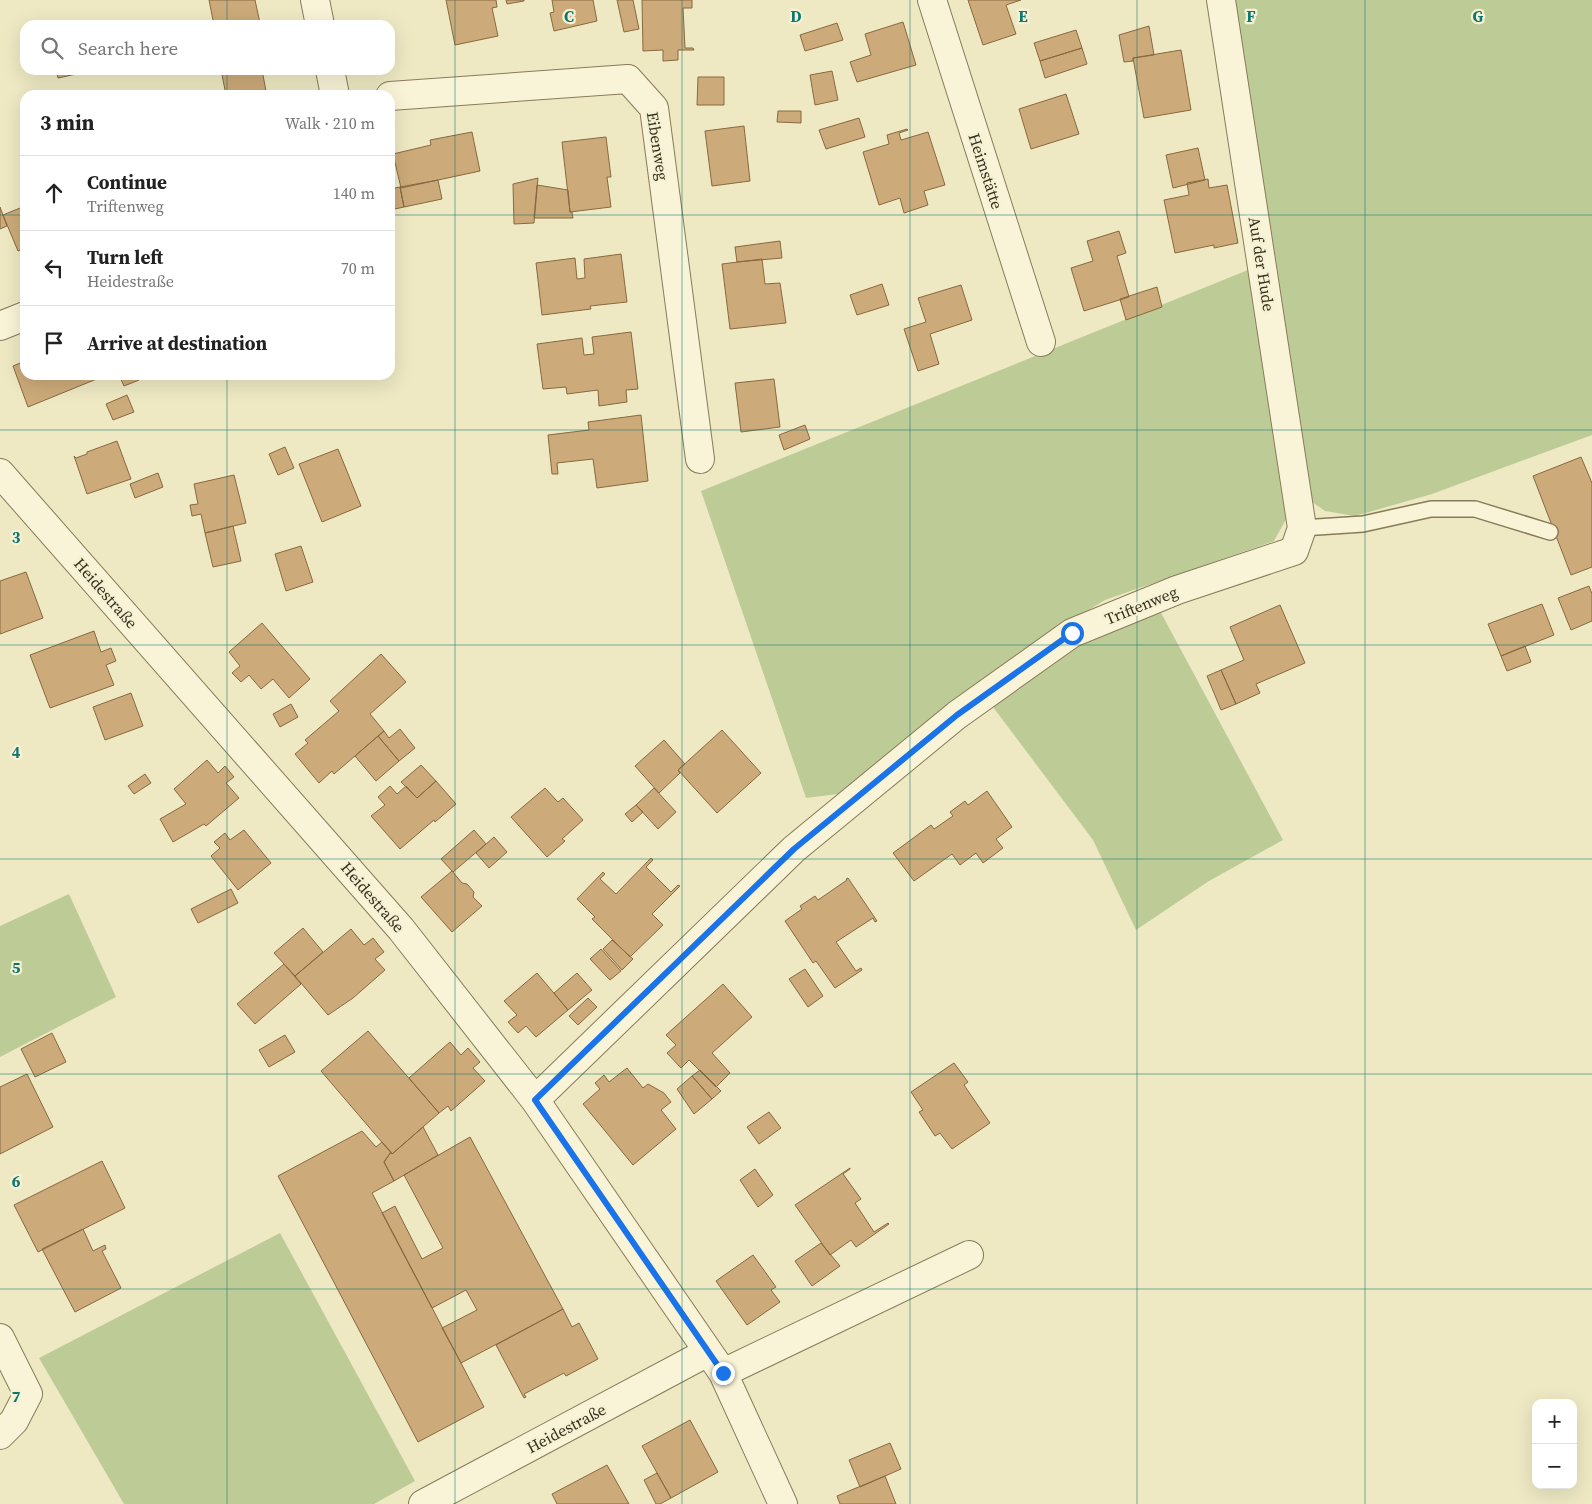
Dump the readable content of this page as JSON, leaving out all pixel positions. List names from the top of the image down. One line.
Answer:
{"streets":{"street":["Eibenweg","Heimstätte","Auf der Hude","Heidestraße","Triftenweg"]},"crossings":[["Auf der Hude","Triftenweg"],["Heidestraße","Triftenweg"]],"page":{"search":"Search here","heading":["3 min","Walk · 210 m"],"list":[["Continue","Triftenweg","140 m"],["Turn left","Heidestraße","70 m"],"Arrive at destination"],"map_buttons":["+","−"]},"grid":{"columns":["C","D","E","F","G"],"rows":["3","4","5","6","7"]}}
